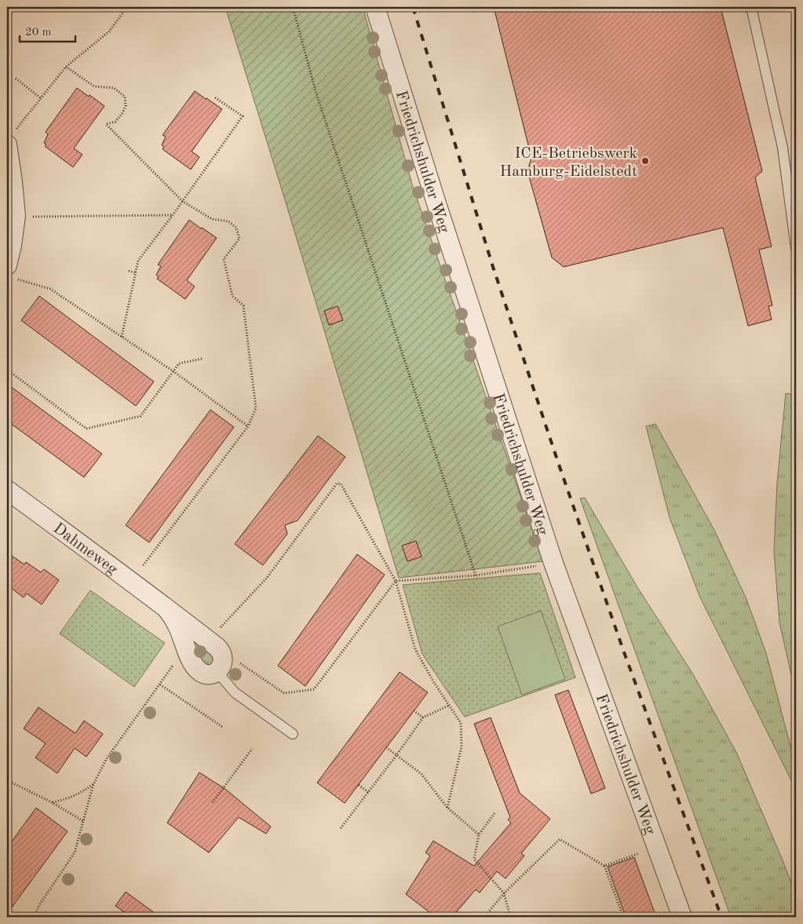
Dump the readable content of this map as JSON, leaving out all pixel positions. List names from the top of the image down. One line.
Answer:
{"streets":{"street":["Friedrichshulder Weg","Dahmeweg"]},"places":["ICE-Betriebswerk Hamburg-Eidelstedt"],"scale_bar":"20 m"}
